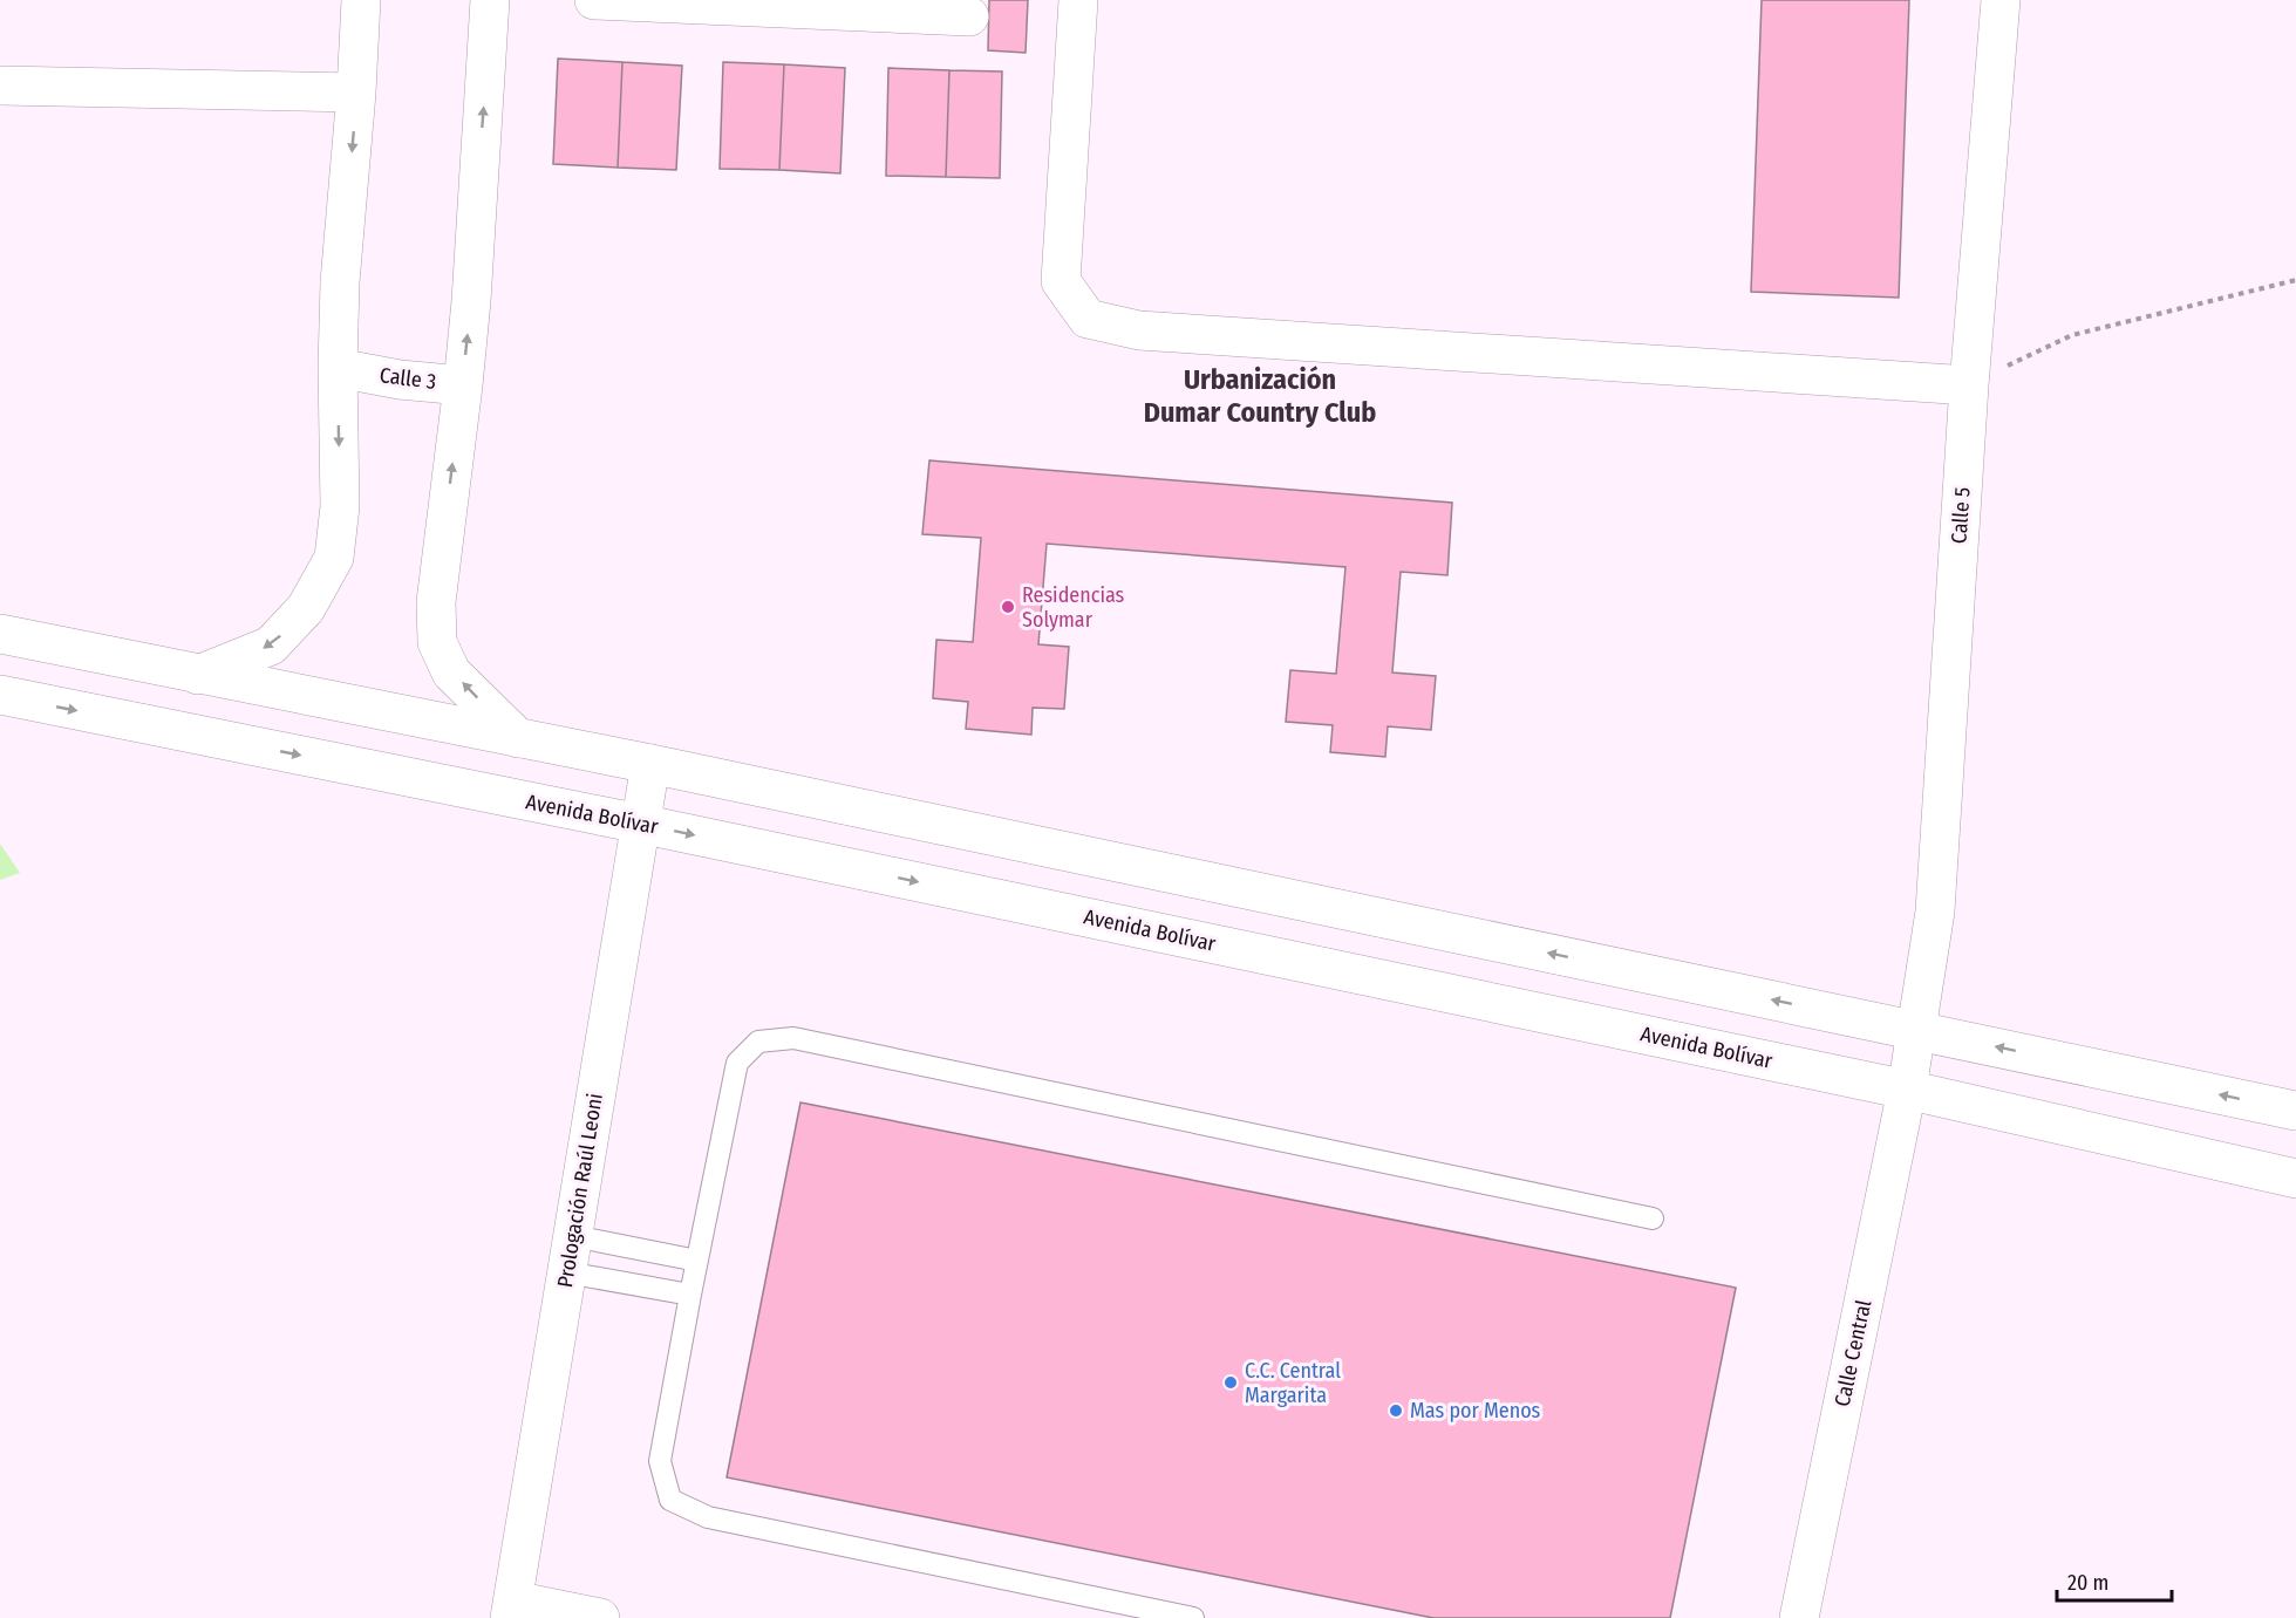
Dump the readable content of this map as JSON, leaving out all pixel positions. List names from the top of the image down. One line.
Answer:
{"streets":{"street":["Calle 3","Calle 5","Avenida Bolívar","Prologación Raúl Leoni","Calle Central"]},"crossings":[["Calle 5","Avenida Bolívar"],["Calle 5","Calle Central"],["Avenida Bolívar","Prologación Raúl Leoni"],["Avenida Bolívar","Calle Central"]],"districts":["Urbanización Dumar Country Club"],"places":["Residencias Solymar","C.C. Central Margarita","Mas por Menos"],"scale_bar":"20 m"}
